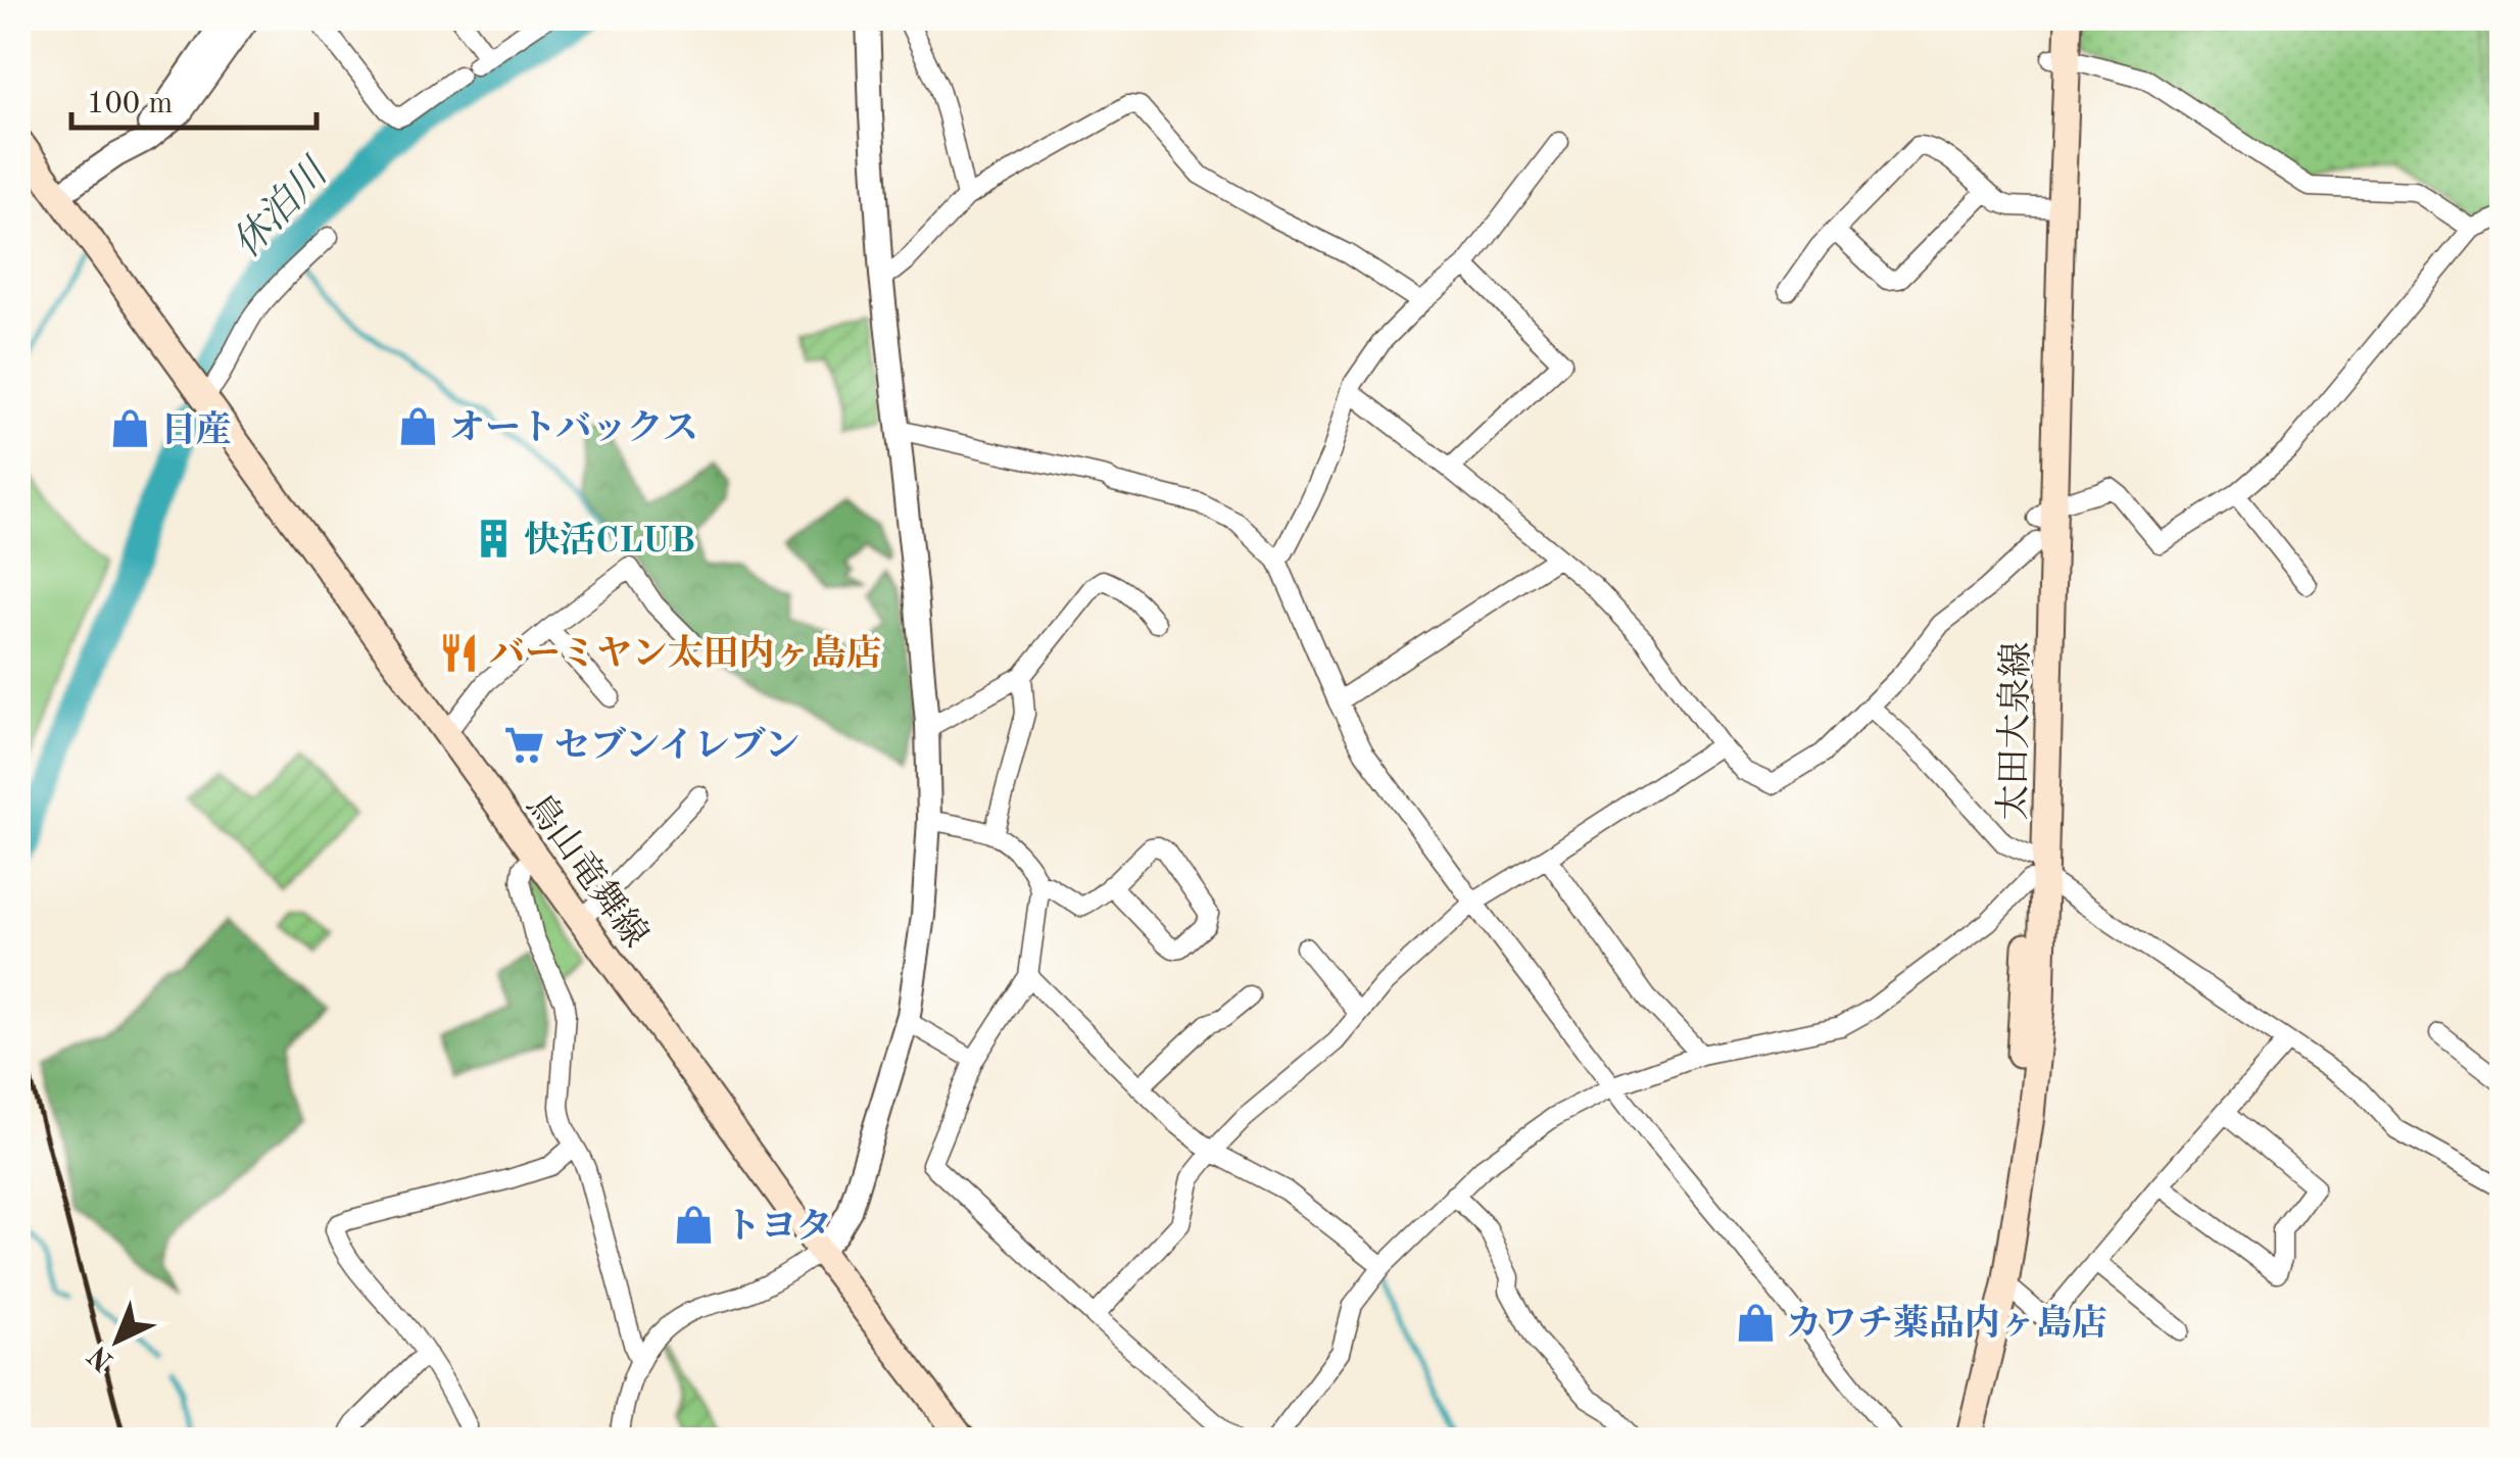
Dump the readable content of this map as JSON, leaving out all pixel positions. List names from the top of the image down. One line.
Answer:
{"streets":{"main road":["太田大泉線","鳥山竜舞線"]},"water":["休泊川"],"places":{"shop":["オートバックス","日産","トヨタ","カワチ薬品内ヶ島店"],"building":["快活CLUB"],"restaurant":["バーミヤン太田内ヶ島店"],"supermarket":["セブンイレブン"]},"scale_bar":"100 m","north":"bottom left"}
